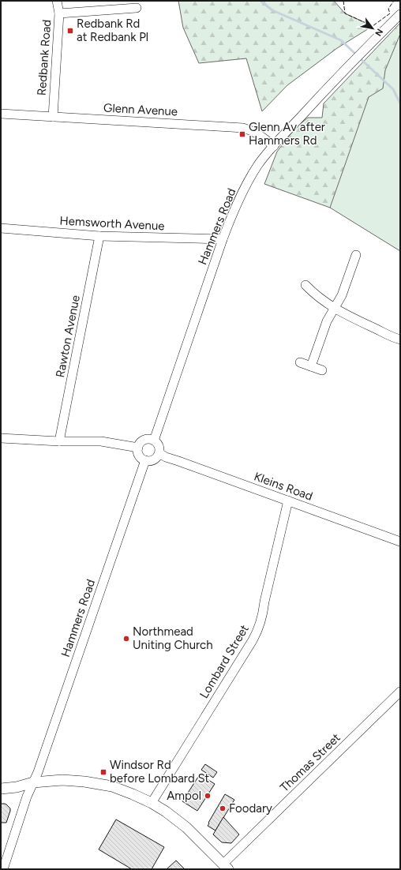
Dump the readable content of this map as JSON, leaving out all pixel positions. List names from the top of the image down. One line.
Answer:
{"streets":{"street":["Redbank Road","Glenn Avenue","Hemsworth Avenue","Hammers Road","Rawton Avenue","Kleins Road","Lombard Street","Thomas Street"]},"crossings":[["Redbank Road","Glenn Avenue"],["Glenn Avenue","Hammers Road"],["Hemsworth Avenue","Hammers Road"],["Hemsworth Avenue","Rawton Avenue"],["Hammers Road","Kleins Road"],["Kleins Road","Lombard Street"]],"places":{"transit":["Redbank Rd at Redbank Pl","Glenn Av after Hammers Rd","Windsor Rd before Lombard St"],"other":["Northmead Uniting Church","Ampol","Foodary"]},"north":"bottom right"}
